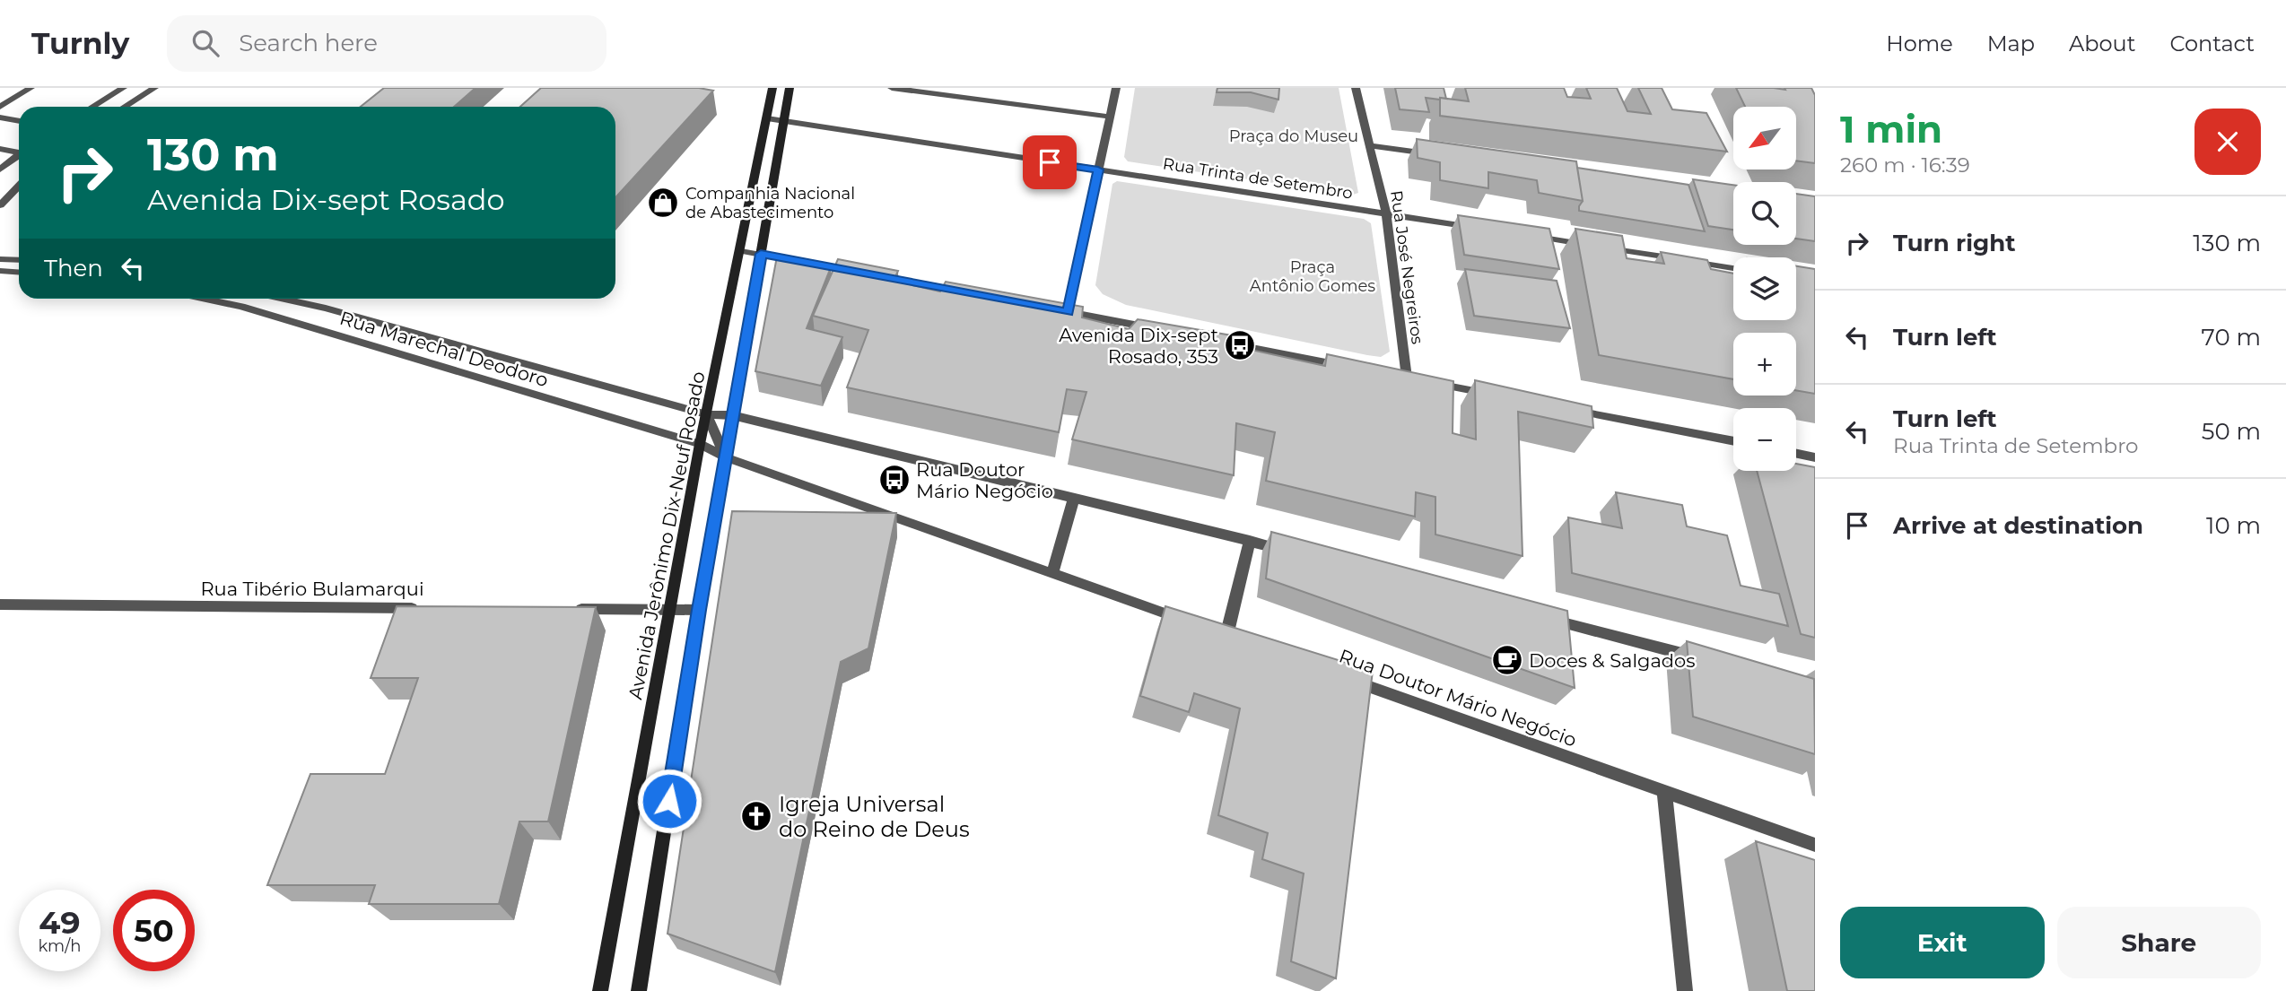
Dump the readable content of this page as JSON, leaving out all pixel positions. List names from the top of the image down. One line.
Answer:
{"streets":{"main road":["Avenida Jerônimo Dix-Neuf Rosado"],"street":["Rua Trinta de Setembro","Rua José Negreiros","Rua Marechal Deodoro","Rua Tibério Bulamarqui","Rua Doutor Mário Negócio"]},"crossings":[["Rua Trinta de Setembro","Rua José Negreiros"],["Rua Trinta de Setembro","Avenida Jerônimo Dix-Neuf Rosado"],["Rua Marechal Deodoro","Avenida Jerônimo Dix-Neuf Rosado"]],"parks":["Praça do Museu","Praça Antônio Gomes"],"places":{"shop":["Companhia Nacional de Abastecimento"],"bus stop":["Avenida Dix-sept Rosado, 353","Rua Doutor Mário Negócio"],"cafe":["Doces & Salgados"],"church":["Igreja Universal do Reino de Deus"]},"north":"bottom left","page":{"header":"Turnly","search":"Search here","nav":["Home","Map","About","Contact"],"heading":["1 min","260 m · 16:39"],"map_buttons":["+","−"],"turn":["130 m","Avenida Dix-sept Rosado"],"list":[{"name":"Turn right","value":"130 m"},{"name":"Turn left","value":"70 m"},{"name":"Turn left","note":"Rua Trinta de Setembro","value":"50 m"},{"name":"Arrive at destination","value":"10 m"}],"then":"Then","speed":"49 km/h","limit":"50","buttons":["Exit","Share"]}}
